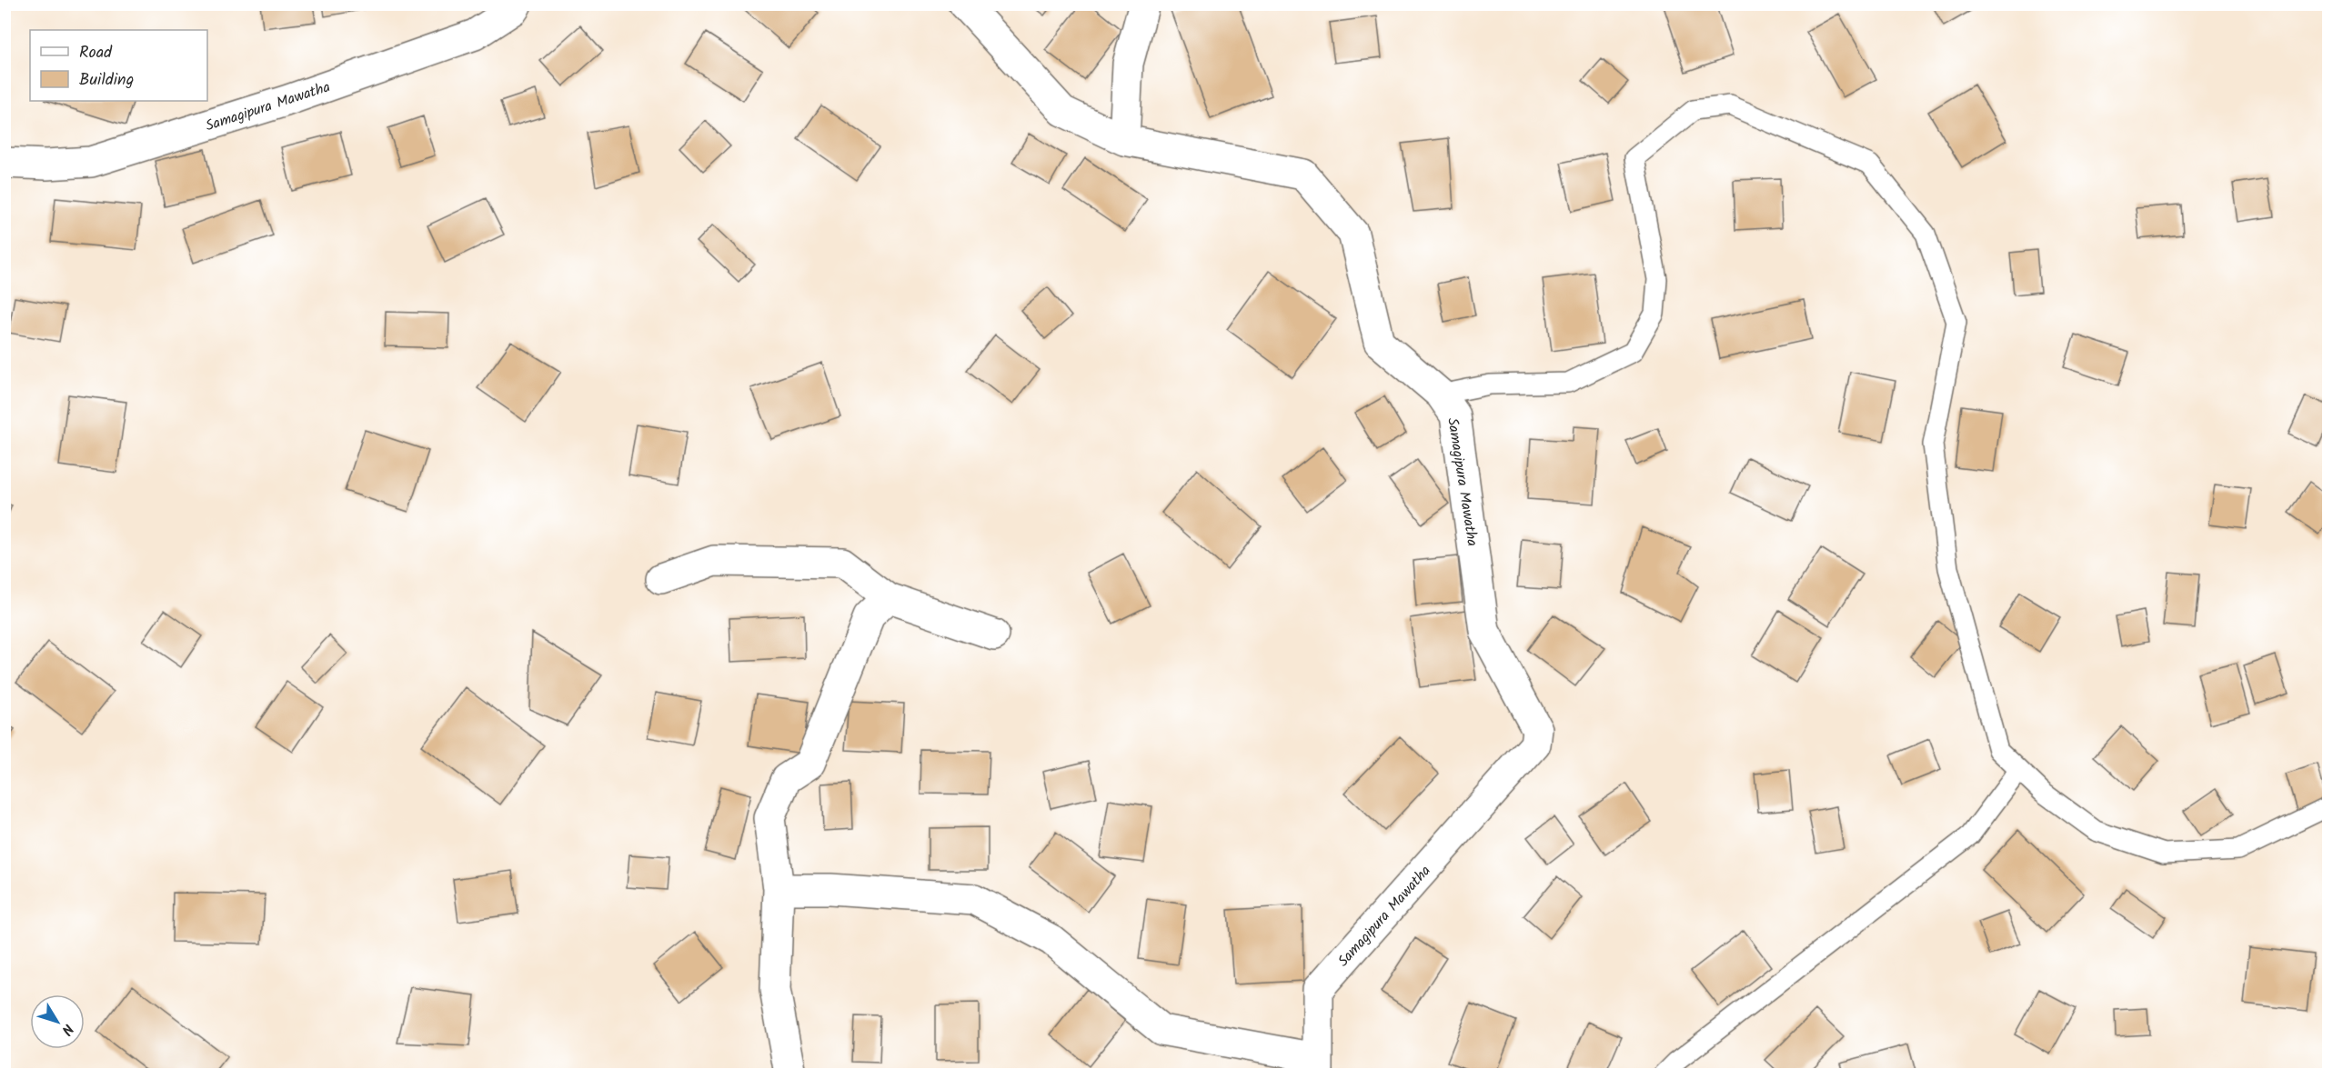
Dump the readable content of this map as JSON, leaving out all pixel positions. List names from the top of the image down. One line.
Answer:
{"streets":{"street":["Samagipura Mawatha"]},"legend":["Road","Building"],"north":"bottom right"}
